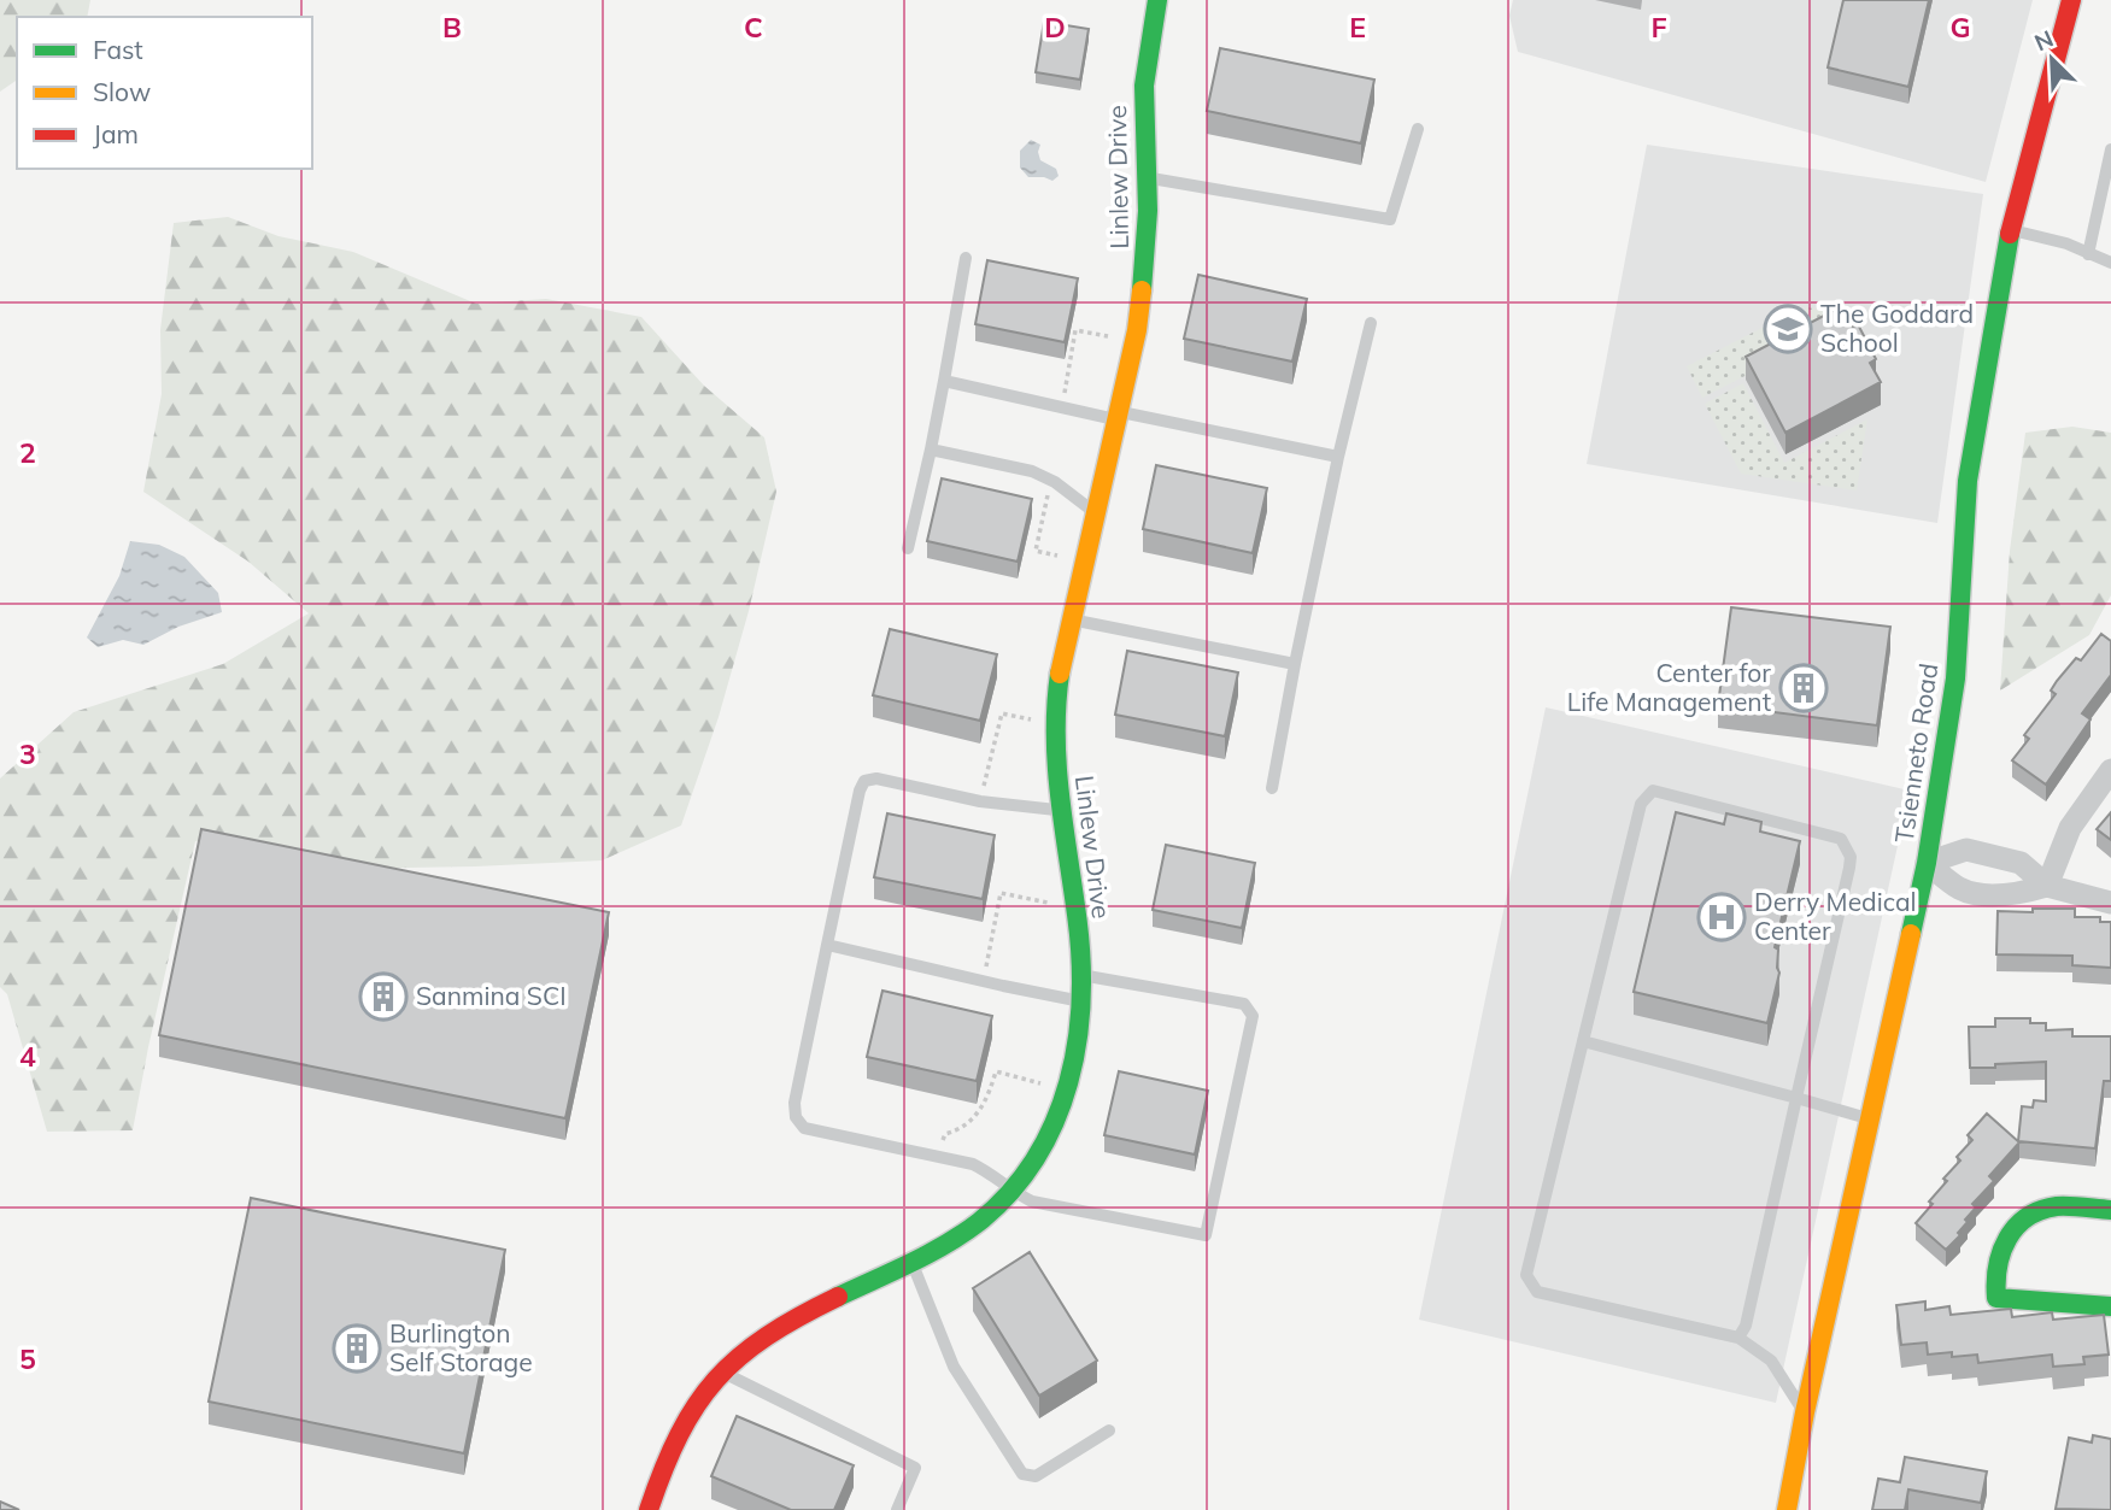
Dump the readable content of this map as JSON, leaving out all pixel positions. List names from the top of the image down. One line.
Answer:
{"streets":{"street":["Linlew Drive","Tsienneto Road"]},"places":{"school or university":["The Goddard School"],"building":["Center for Life Management","Sanmina SCI","Burlington Self Storage"],"hospital":["Derry Medical Center"]},"legend":["Fast","Slow","Jam"],"north":"top left","grid":{"columns":["B","C","D","E","F","G"],"rows":["2","3","4","5"]}}
